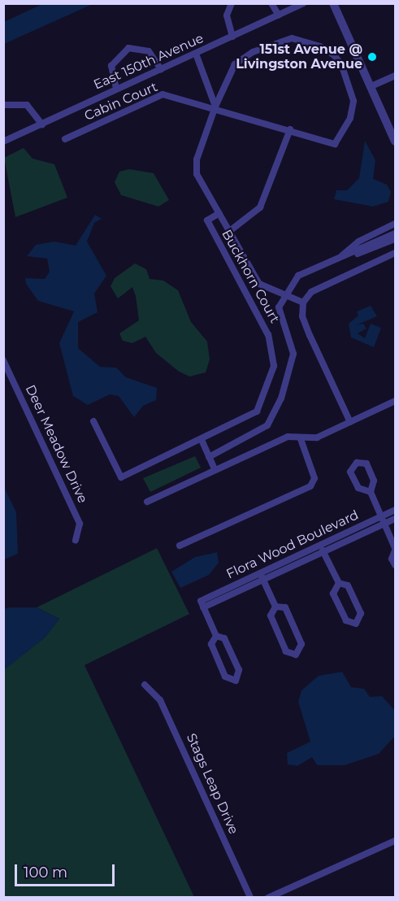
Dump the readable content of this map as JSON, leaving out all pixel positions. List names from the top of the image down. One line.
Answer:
{"streets":{"street":["East 150th Avenue","Cabin Court","Buckhorn Court","Deer Meadow Drive","Flora Wood Boulevard","Stags Leap Drive"]},"places":["151st Avenue @ Livingston Avenue"],"scale_bar":"100 m"}
